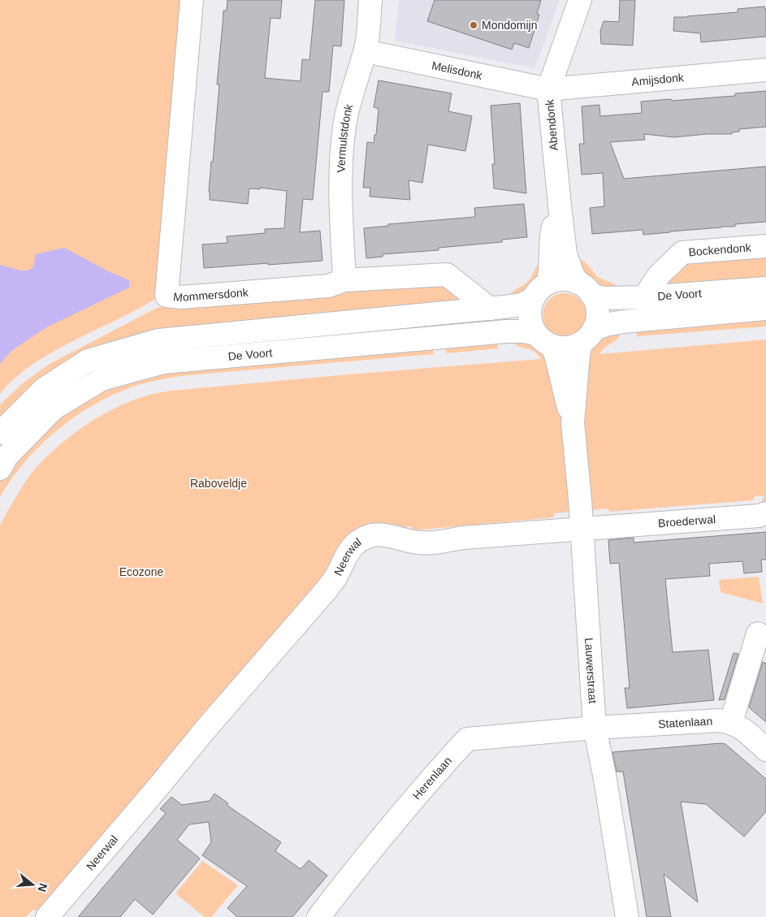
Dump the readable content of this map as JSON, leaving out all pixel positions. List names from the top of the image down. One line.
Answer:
{"streets":{"street":["Melisdonk","Amijsdonk","Abendonk","Vermulstdonk","Bockendonk","Mommersdonk","De Voort","Broederwal","Neerwal","Lauwerstraat","Statenlaan","Herenlaan"]},"crossings":[["Melisdonk","Amijsdonk"],["Melisdonk","Abendonk"],["Melisdonk","Vermulstdonk"],["Amijsdonk","Abendonk"],["Abendonk","De Voort"],["Abendonk","Lauwerstraat"],["Vermulstdonk","Mommersdonk"],["Bockendonk","De Voort"],["Mommersdonk","De Voort"],["De Voort","Lauwerstraat"],["Broederwal","Neerwal"],["Broederwal","Lauwerstraat"],["Neerwal","Lauwerstraat"],["Lauwerstraat","Statenlaan"],["Lauwerstraat","Herenlaan"],["Statenlaan","Herenlaan"]],"parks":["Raboveldje","Ecozone"],"places":["Mondomijn"],"north":"right"}
